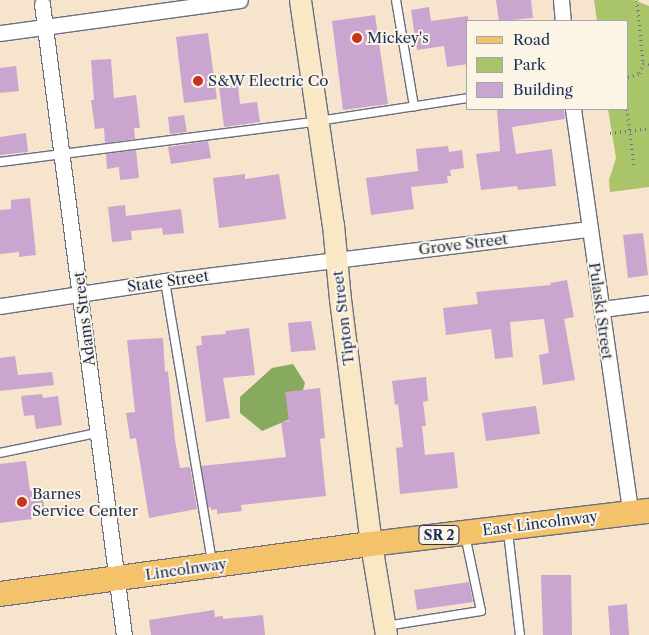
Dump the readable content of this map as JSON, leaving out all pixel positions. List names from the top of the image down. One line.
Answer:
{"streets":{"main road":["East Lincolnway","SR 2","Lincolnway"],"street":["Grove Street","State Street","Pulaski Street","Tipton Street","Adams Street"]},"crossings":[["Grove Street","State Street"],["Grove Street","Pulaski Street"],["Grove Street","Tipton Street"],["State Street","Tipton Street"],["State Street","Adams Street"],["Pulaski Street","East Lincolnway"],["Tipton Street","East Lincolnway"],["Tipton Street","Lincolnway"],["Adams Street","Lincolnway"],["East Lincolnway","Lincolnway"]],"places":["Mickey's","S&W Electric Co","Barnes Service Center"],"legend":["Road","Park","Building"]}
